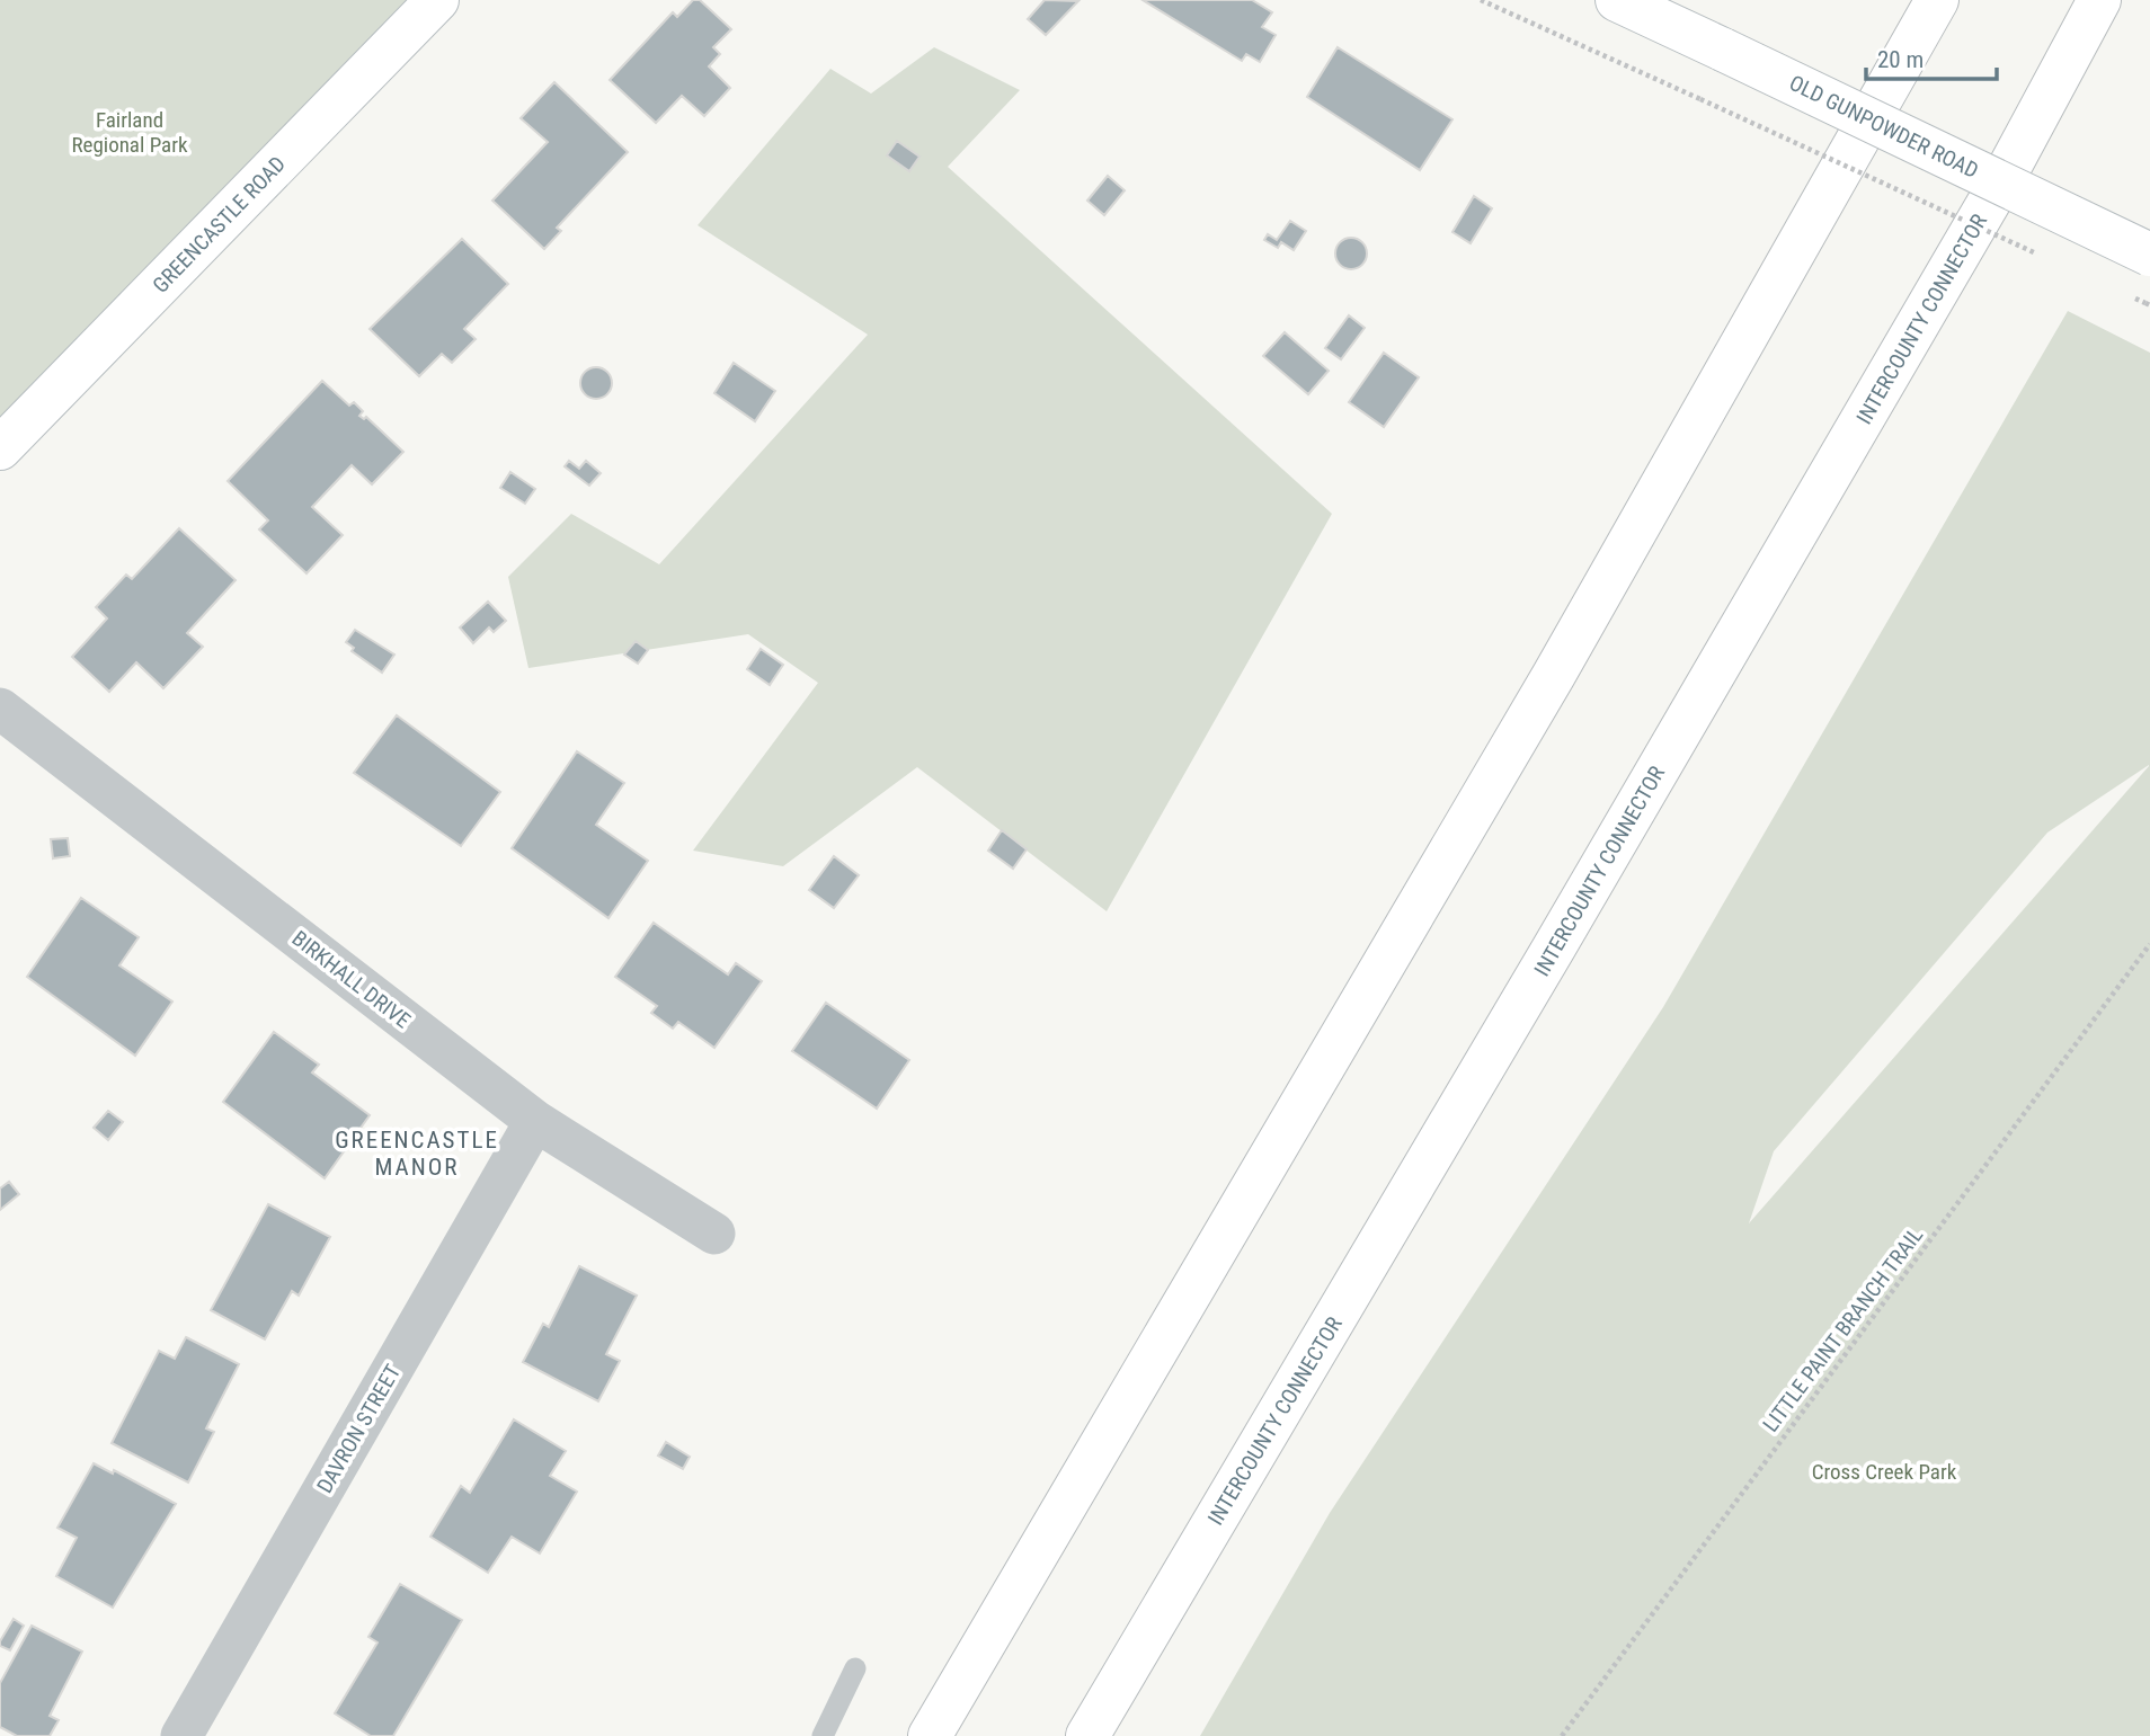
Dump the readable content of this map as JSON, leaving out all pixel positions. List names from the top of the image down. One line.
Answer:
{"streets":{"main road":["OLD GUNPOWDER ROAD","GREENCASTLE ROAD","INTERCOUNTY CONNECTOR"],"street":["BIRKHALL DRIVE","DAVRON STREET"],"path":["LITTLE PAINT BRANCH TRAIL"]},"crossings":[["BIRKHALL DRIVE","DAVRON STREET"]],"districts":["GREENCASTLE MANOR"],"parks":["Fairland Regional Park","Cross Creek Park"],"scale_bar":"20 m"}
